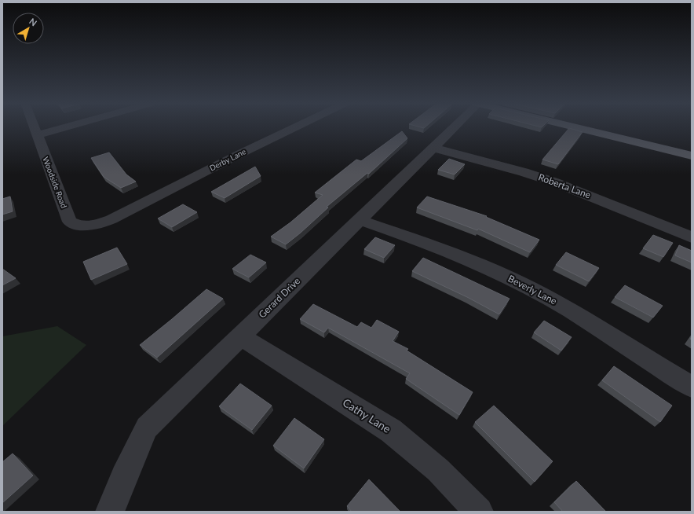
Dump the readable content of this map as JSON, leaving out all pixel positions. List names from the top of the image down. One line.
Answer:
{"streets":{"street":["Derby Lane","Woodside Road","Roberta Lane","Beverly Lane","Gerard Drive","Cathy Lane"]},"crossings":[["Derby Lane","Woodside Road"],["Roberta Lane","Gerard Drive"],["Beverly Lane","Gerard Drive"],["Gerard Drive","Cathy Lane"]],"north":"top right"}
